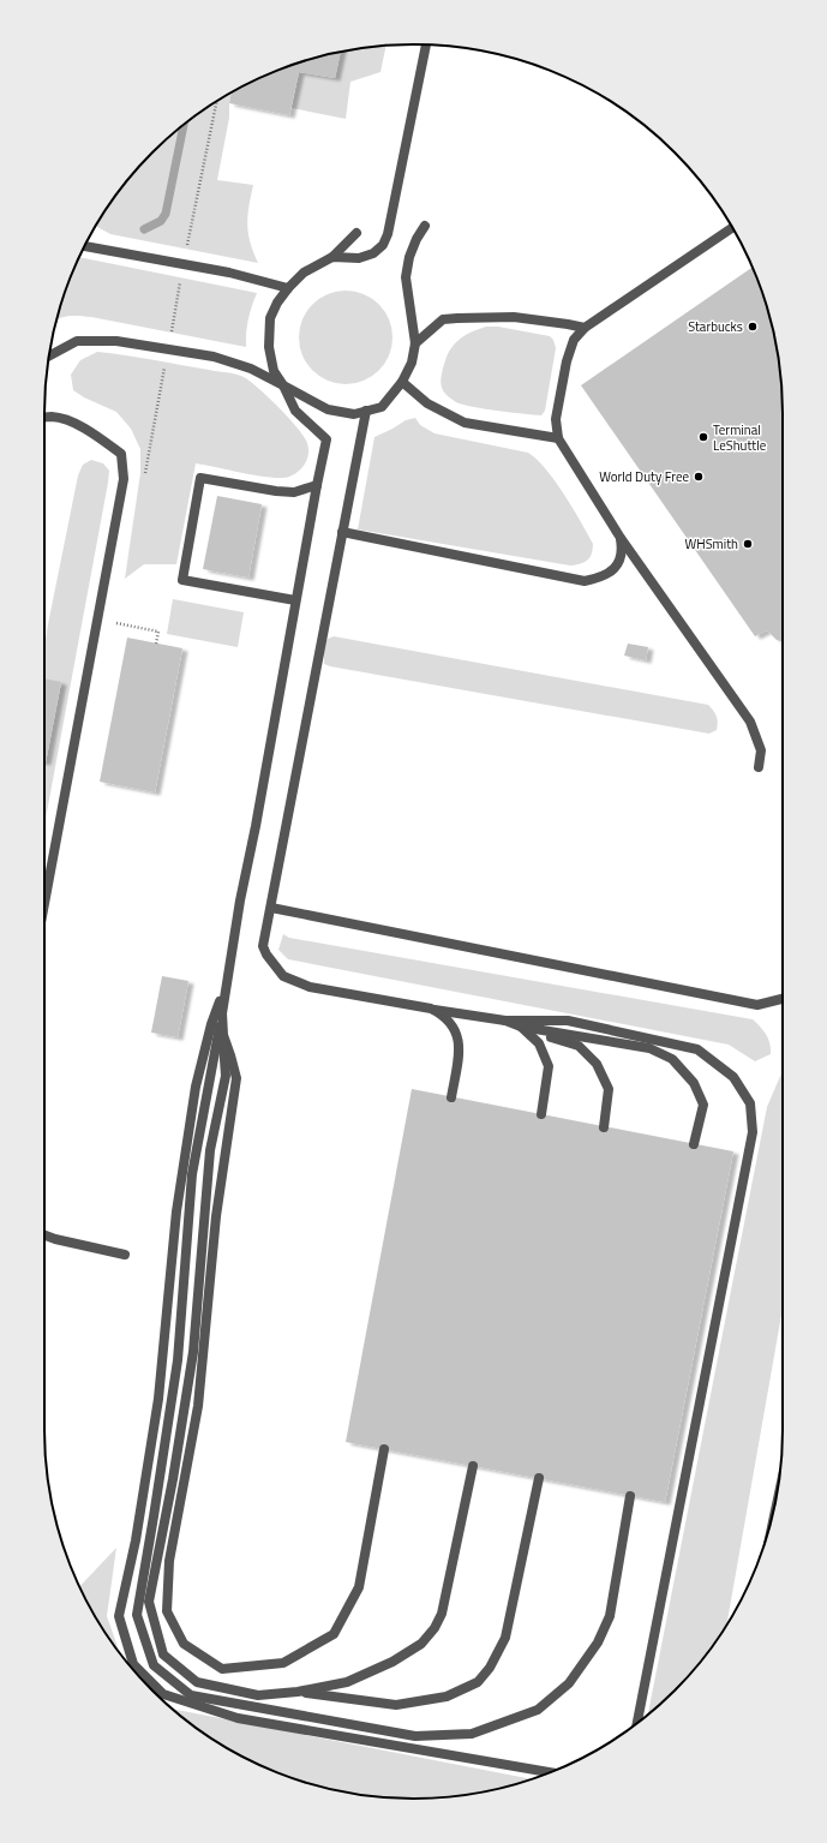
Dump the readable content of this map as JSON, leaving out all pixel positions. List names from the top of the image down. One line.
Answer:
{"places":["Starbucks","Terminal LeShuttle","World Duty Free","WHSmith"]}
